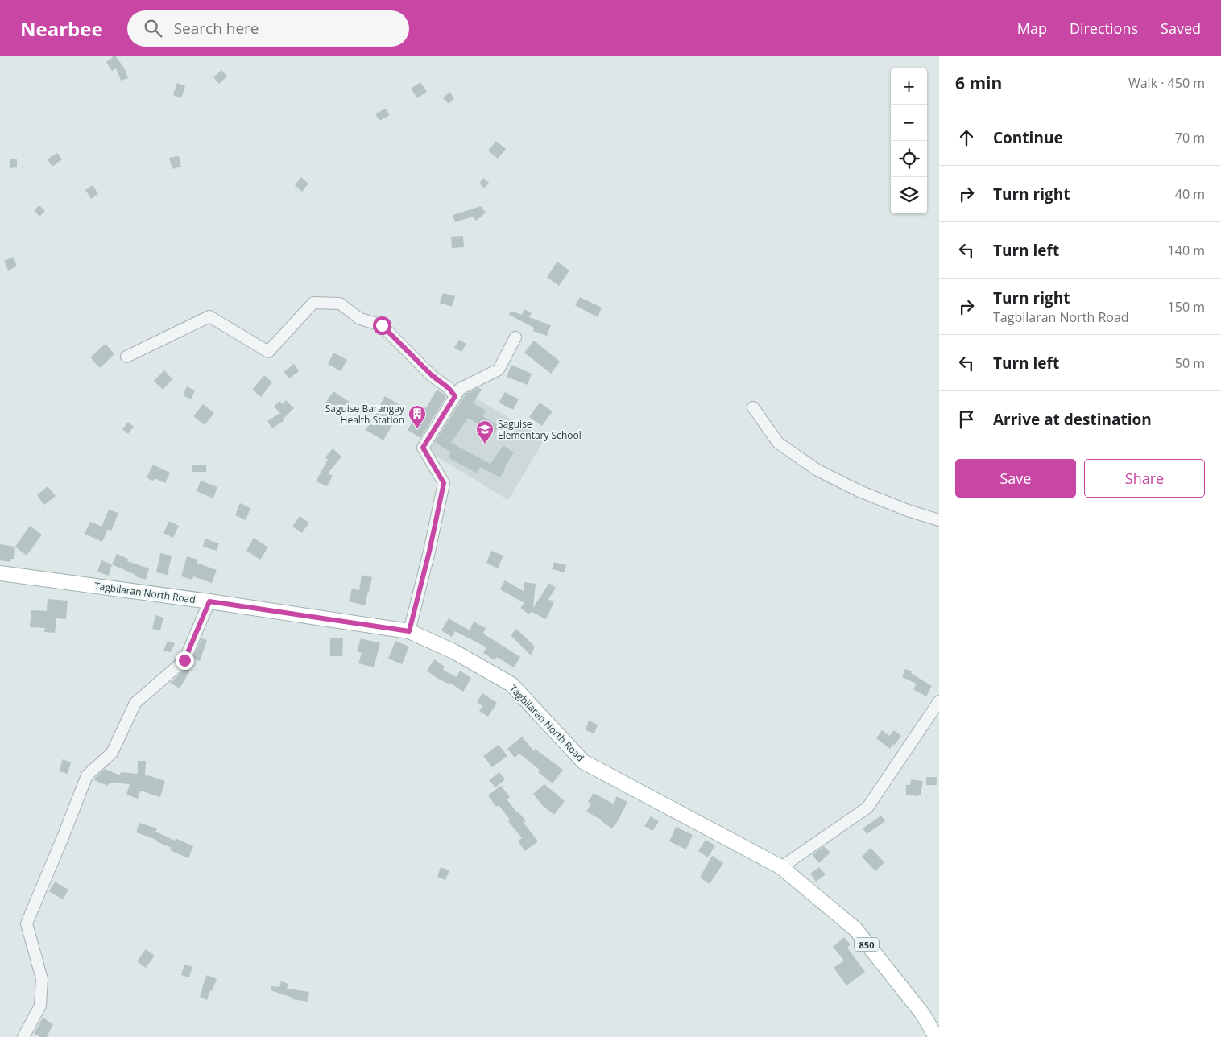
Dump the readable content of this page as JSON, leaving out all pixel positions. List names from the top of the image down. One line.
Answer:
{"streets":{"main road":["Tagbilaran North Road","850"]},"places":{"building":["Saguise Barangay Health Station"],"school or university":["Saguise Elementary School"]},"page":{"header":"Nearbee","search":"Search here","nav":["Map","Directions","Saved"],"heading":["6 min","Walk · 450 m"],"map_buttons":["+","−"],"list":[["Continue","70 m"],["Turn right","40 m"],["Turn left","140 m"],["Turn right","Tagbilaran North Road","150 m"],["Turn left","50 m"],"Arrive at destination"],"buttons":["Save","Share"]}}
